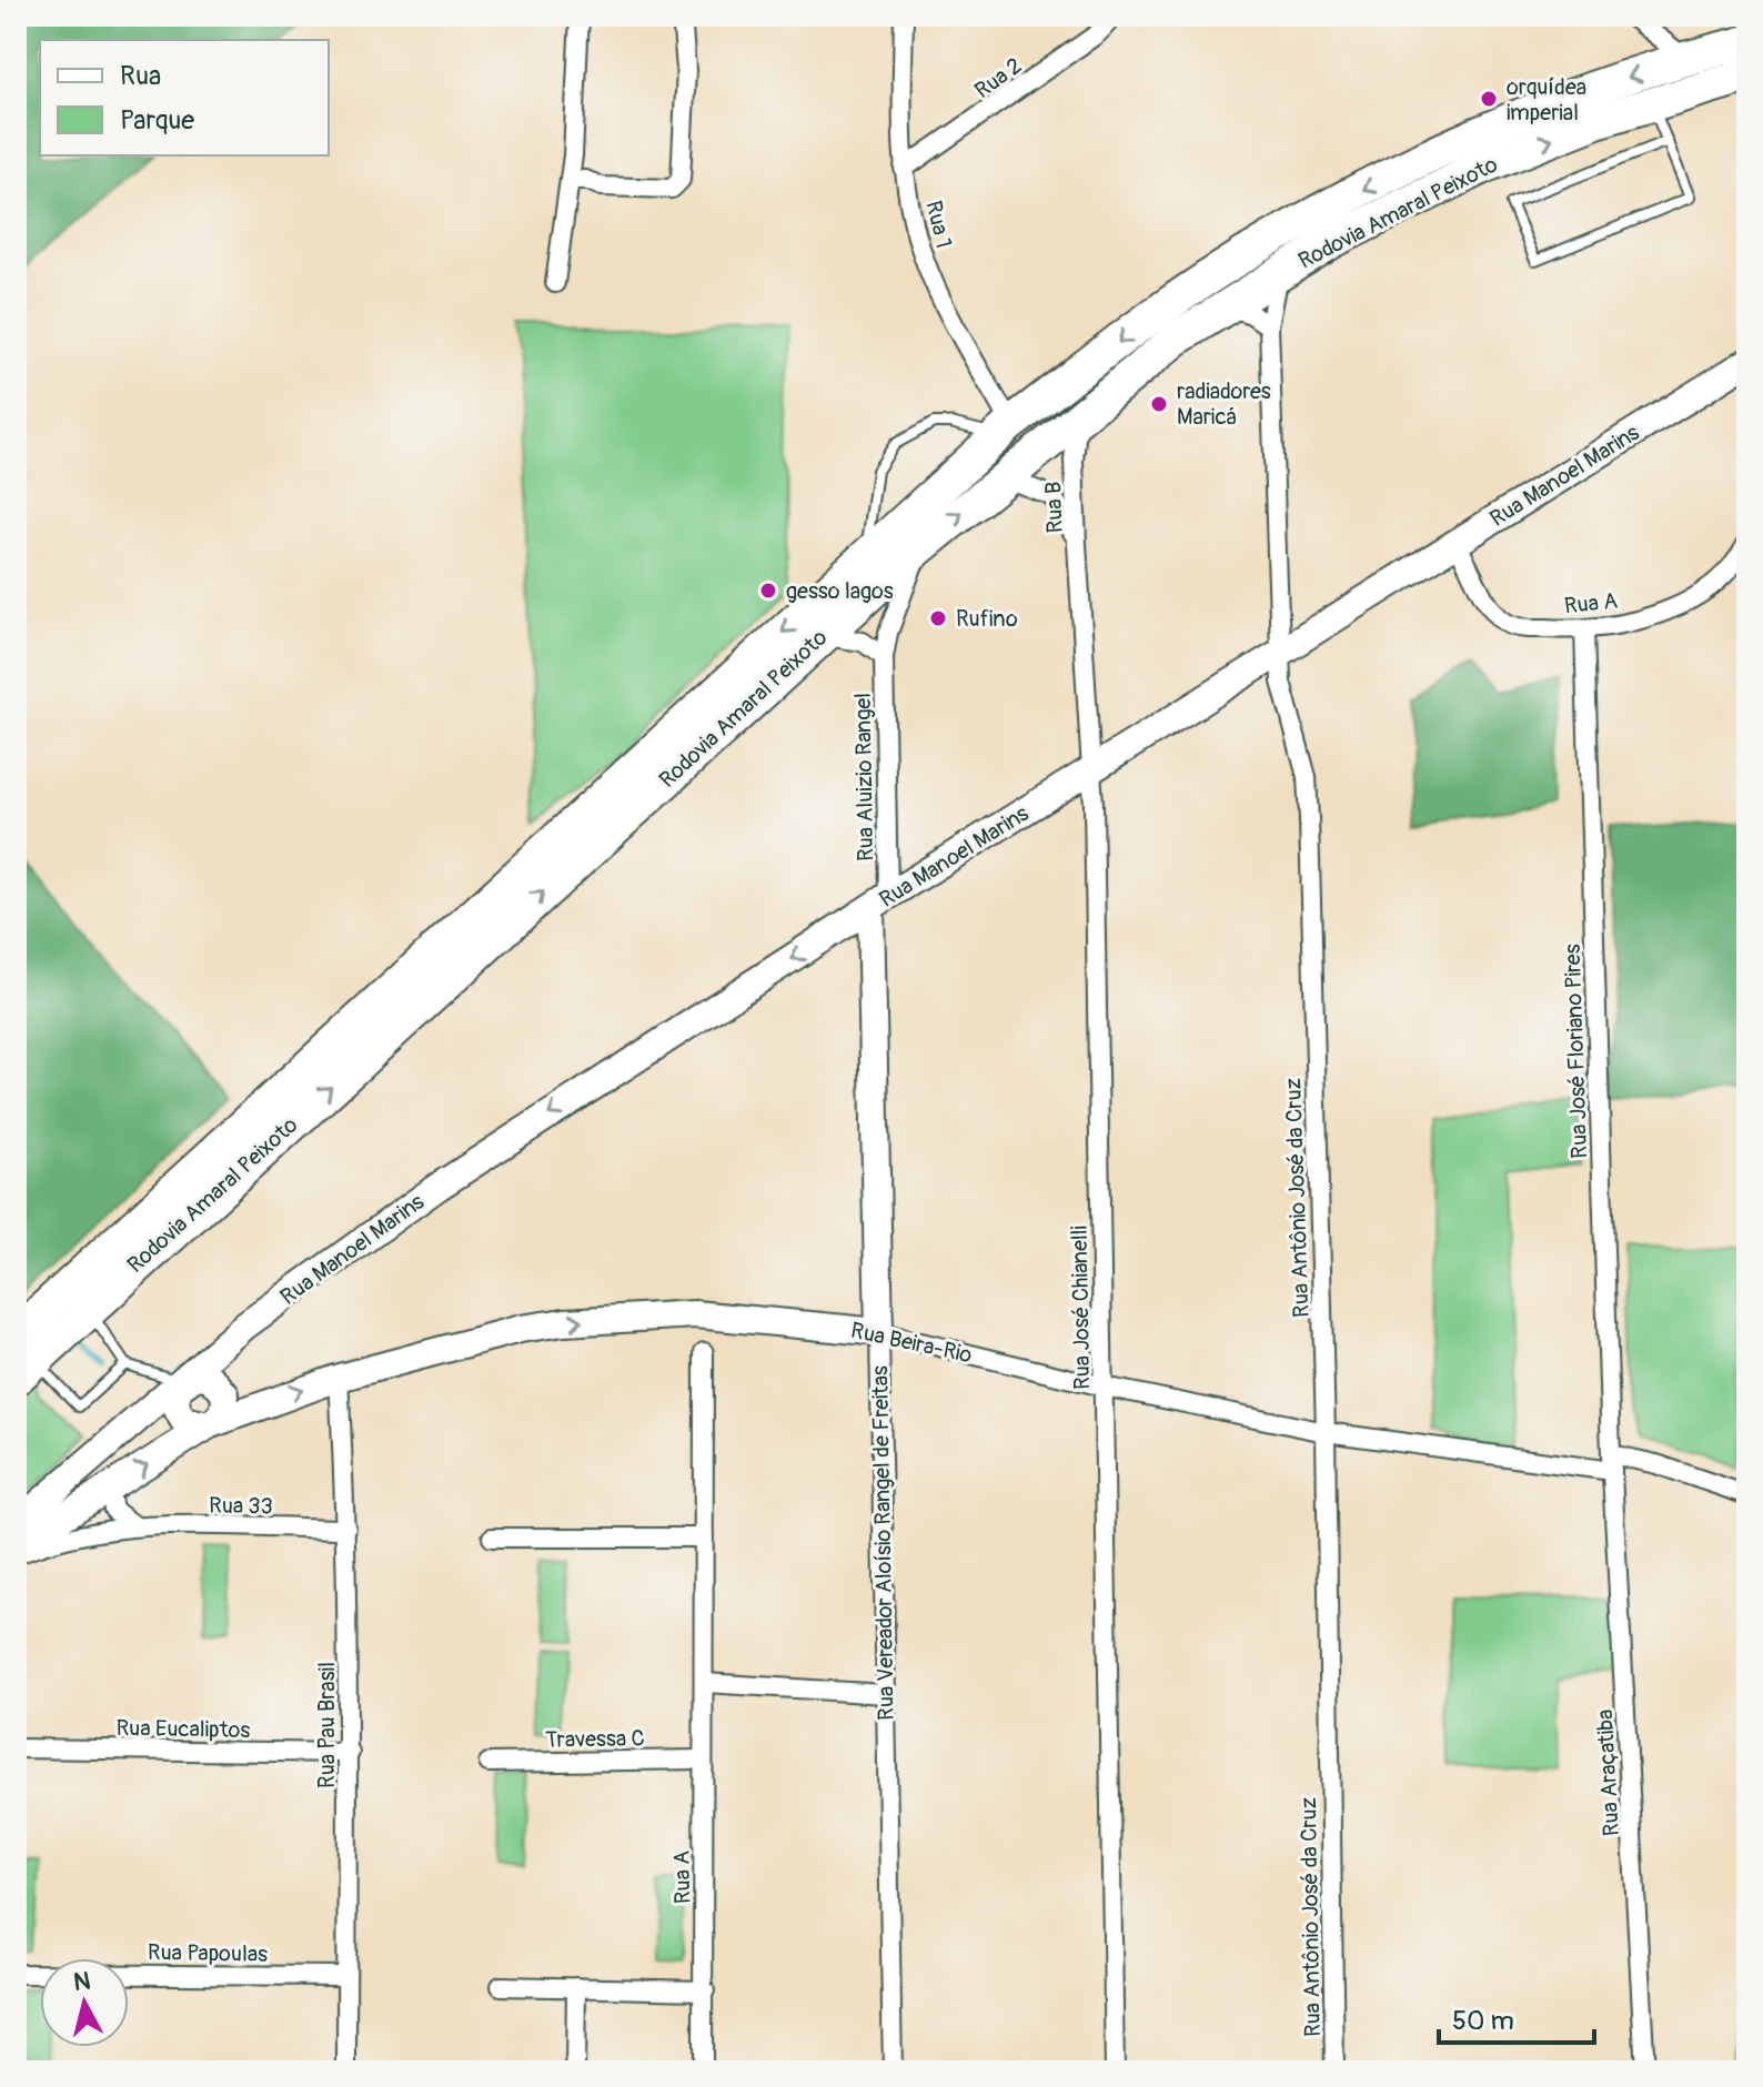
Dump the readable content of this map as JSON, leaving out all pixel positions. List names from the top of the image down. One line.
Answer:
{"streets":{"highway":["Rodovia Amaral Peixoto"],"main road":["Rua Manoel Marins","Rua Beira-Rio","Rua Vereador Aloísio Rangel de Freitas"],"street":["Rua 2","Rua 1","Rua B","Rua A","Rua Aluizio Rangel","Rua José Floriano Pires","Rua Antônio José da Cruz","Rua José Chianelli","Rua 33","Rua Pau Brasil","Rua Eucaliptos","Travessa C","Rua Araçatiba","Rua Papoulas"]},"crossings":[["Rua 2","Rua 1"],["Rodovia Amaral Peixoto","Rua 1"],["Rodovia Amaral Peixoto","Rua B"],["Rodovia Amaral Peixoto","Rua Aluizio Rangel"],["Rua Manoel Marins","Rua A"],["Rua Manoel Marins","Rua Aluizio Rangel"],["Rua Manoel Marins","Rua Antônio José da Cruz"],["Rua Manoel Marins","Rua José Chianelli"],["Rua Manoel Marins","Rua Vereador Aloísio Rangel de Freitas"],["Rua B","Rua José Chianelli"],["Rua A","Rua José Floriano Pires"],["Rua A","Travessa C"],["Rua Aluizio Rangel","Rua Vereador Aloísio Rangel de Freitas"],["Rua José Floriano Pires","Rua Beira-Rio"],["Rua José Floriano Pires","Rua Araçatiba"],["Rua Antônio José da Cruz","Rua Beira-Rio"],["Rua José Chianelli","Rua Beira-Rio"],["Rua Beira-Rio","Rua Vereador Aloísio Rangel de Freitas"],["Rua Beira-Rio","Rua Pau Brasil"],["Rua Beira-Rio","Rua Araçatiba"],["Rua 33","Rua Pau Brasil"],["Rua Pau Brasil","Rua Eucaliptos"],["Rua Pau Brasil","Rua Papoulas"]],"one_way":["Rua Manoel Marins","Rua Beira-Rio"],"places":["orquídea imperial","radiadores Maricá","gesso lagos","Rufino"],"legend":["Rua","Parque"],"scale_bar":"50 m","north":"top"}
